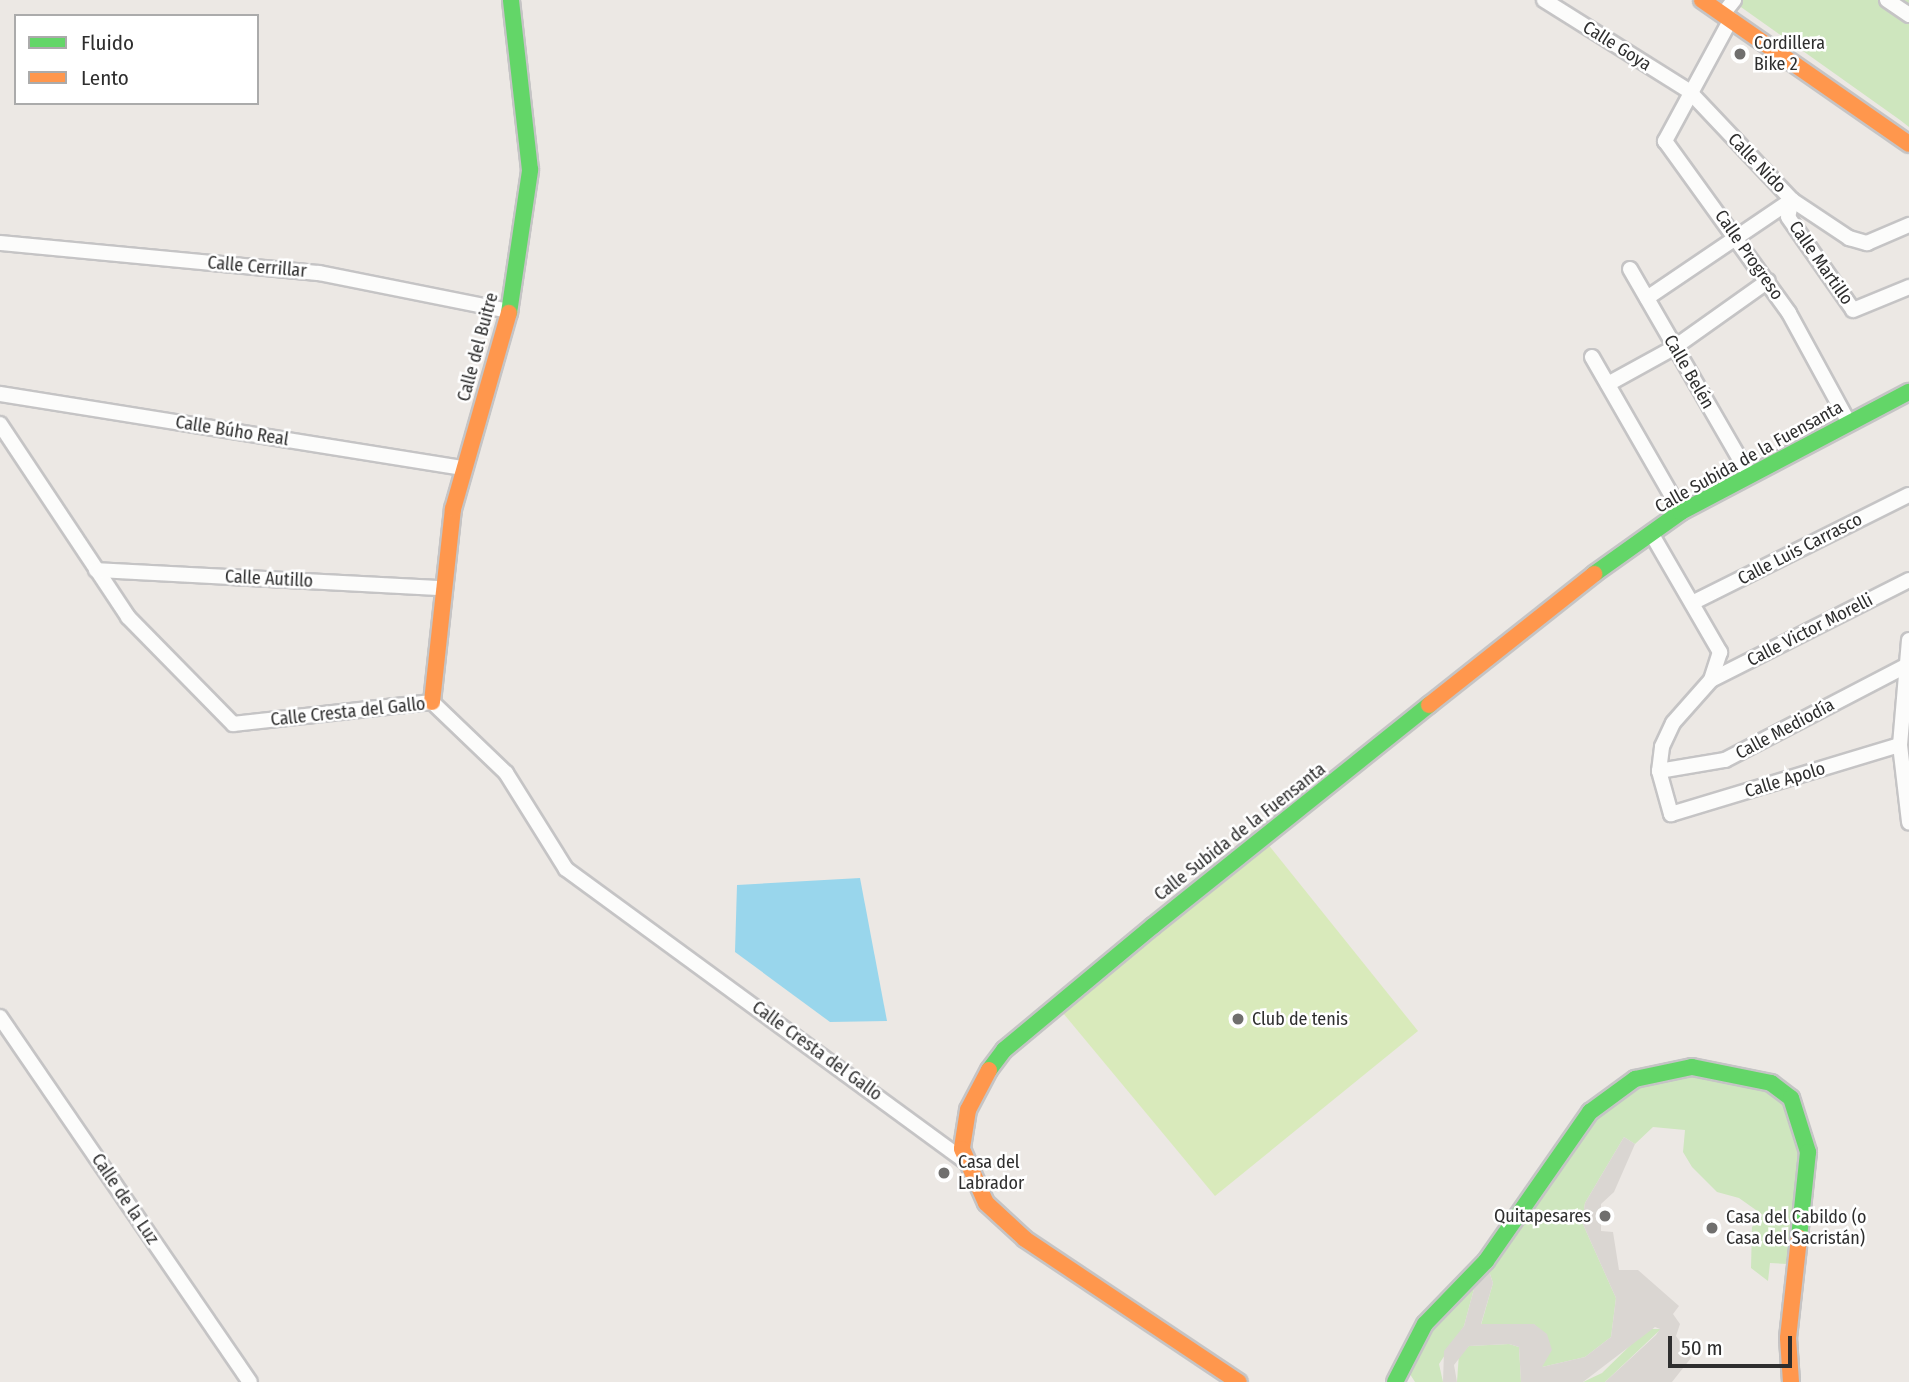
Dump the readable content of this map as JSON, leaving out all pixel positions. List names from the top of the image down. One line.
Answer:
{"streets":{"street":["Calle Goya","Calle Nido","Calle Progreso","Calle Martillo","Calle Cerrillar","Calle del Buitre","Calle Belén","Calle Búho Real","Calle Subida de la Fuensanta","Calle Luis Carrasco","Calle Autillo","Calle Victor Morelli","Calle Cresta del Gallo","Calle Mediodía","Calle Apolo","Calle de la Luz"]},"crossings":[["Calle Goya","Calle Nido"],["Calle Goya","Calle Progreso"],["Calle Nido","Calle Progreso"],["Calle Nido","Calle Martillo"],["Calle Progreso","Calle Subida de la Fuensanta"],["Calle Cerrillar","Calle del Buitre"],["Calle del Buitre","Calle Búho Real"],["Calle del Buitre","Calle Autillo"],["Calle del Buitre","Calle Cresta del Gallo"],["Calle Belén","Calle Subida de la Fuensanta"],["Calle Subida de la Fuensanta","Calle Cresta del Gallo"],["Calle Autillo","Calle Cresta del Gallo"],["Calle Mediodía","Calle Apolo"]],"places":["Cordillera Bike 2","Club de tenis","Casa del Labrador","Quitapesares","Casa del Cabildo (o Casa del Sacristán)"],"legend":["Fluido","Lento"],"scale_bar":"50 m"}
